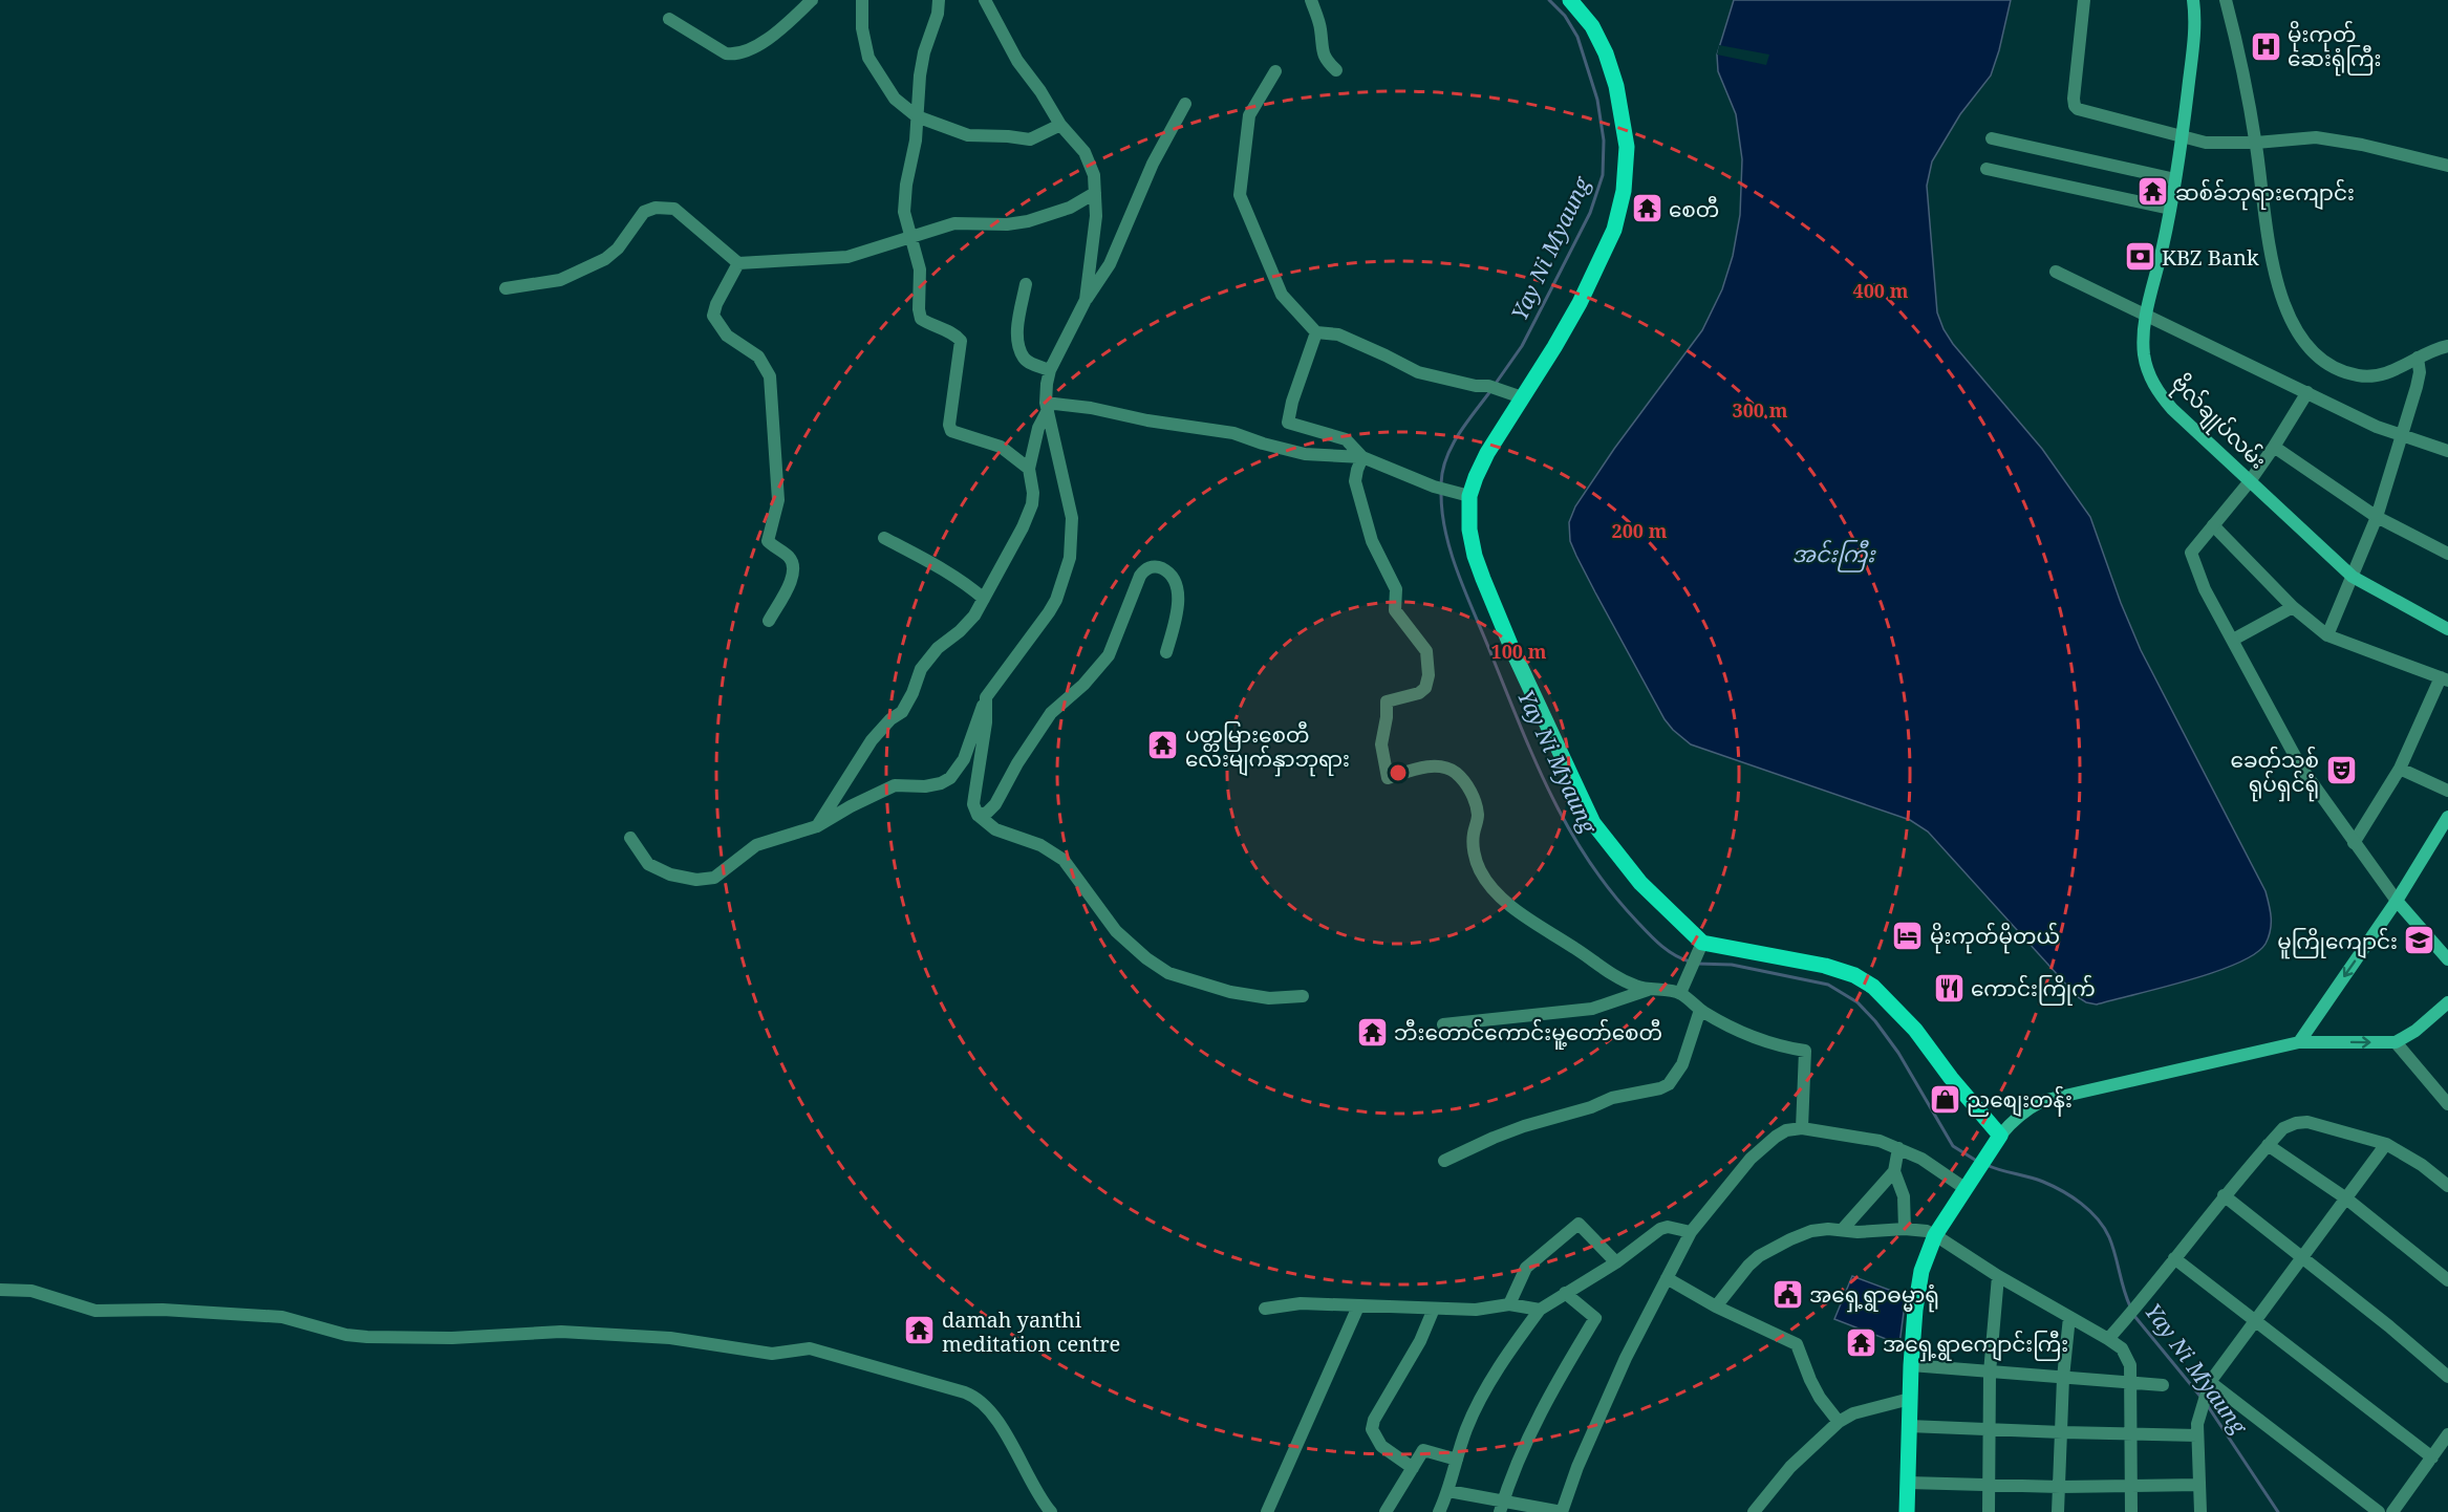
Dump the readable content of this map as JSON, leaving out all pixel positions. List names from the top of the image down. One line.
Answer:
{"streets":{"main road":["ဗိုလ်‌ချုပ်‌လမ်း"]},"water":["Yay Ni Myaung","အင်းကြီး"],"places":{"hospital":["မိုးကုတ်‌ ‌ဆေးရုံကြီး"],"temple":["ဆစ်ခ်ဘုရားကျောင်း","စေတီ","ပတ္တမြား‌စေတီ‌ လေးမျက်နှာဘုရား","ဘီးတောင်ကောင်းမူ့တော်စေတီ","damah yanthi meditation centre","အရှေ့ရွာကျောင်းကြီး"],"bank":["KBZ Bank"],"theatre":["ခေတ်သစ် ရုပ်‌ရှင်ရုံ"],"hotel":["မိုးကုတ်မိုတယ်"],"school or university":["မူကြိုကျောင်း"],"restaurant":["ကောင်းကြိုက်"],"shop":["ညစျေးတန်း"],"public building":["အရှေ့ရွာဓမ္မာရုံ"]},"rings":["400 m","300 m","200 m","100 m"]}
